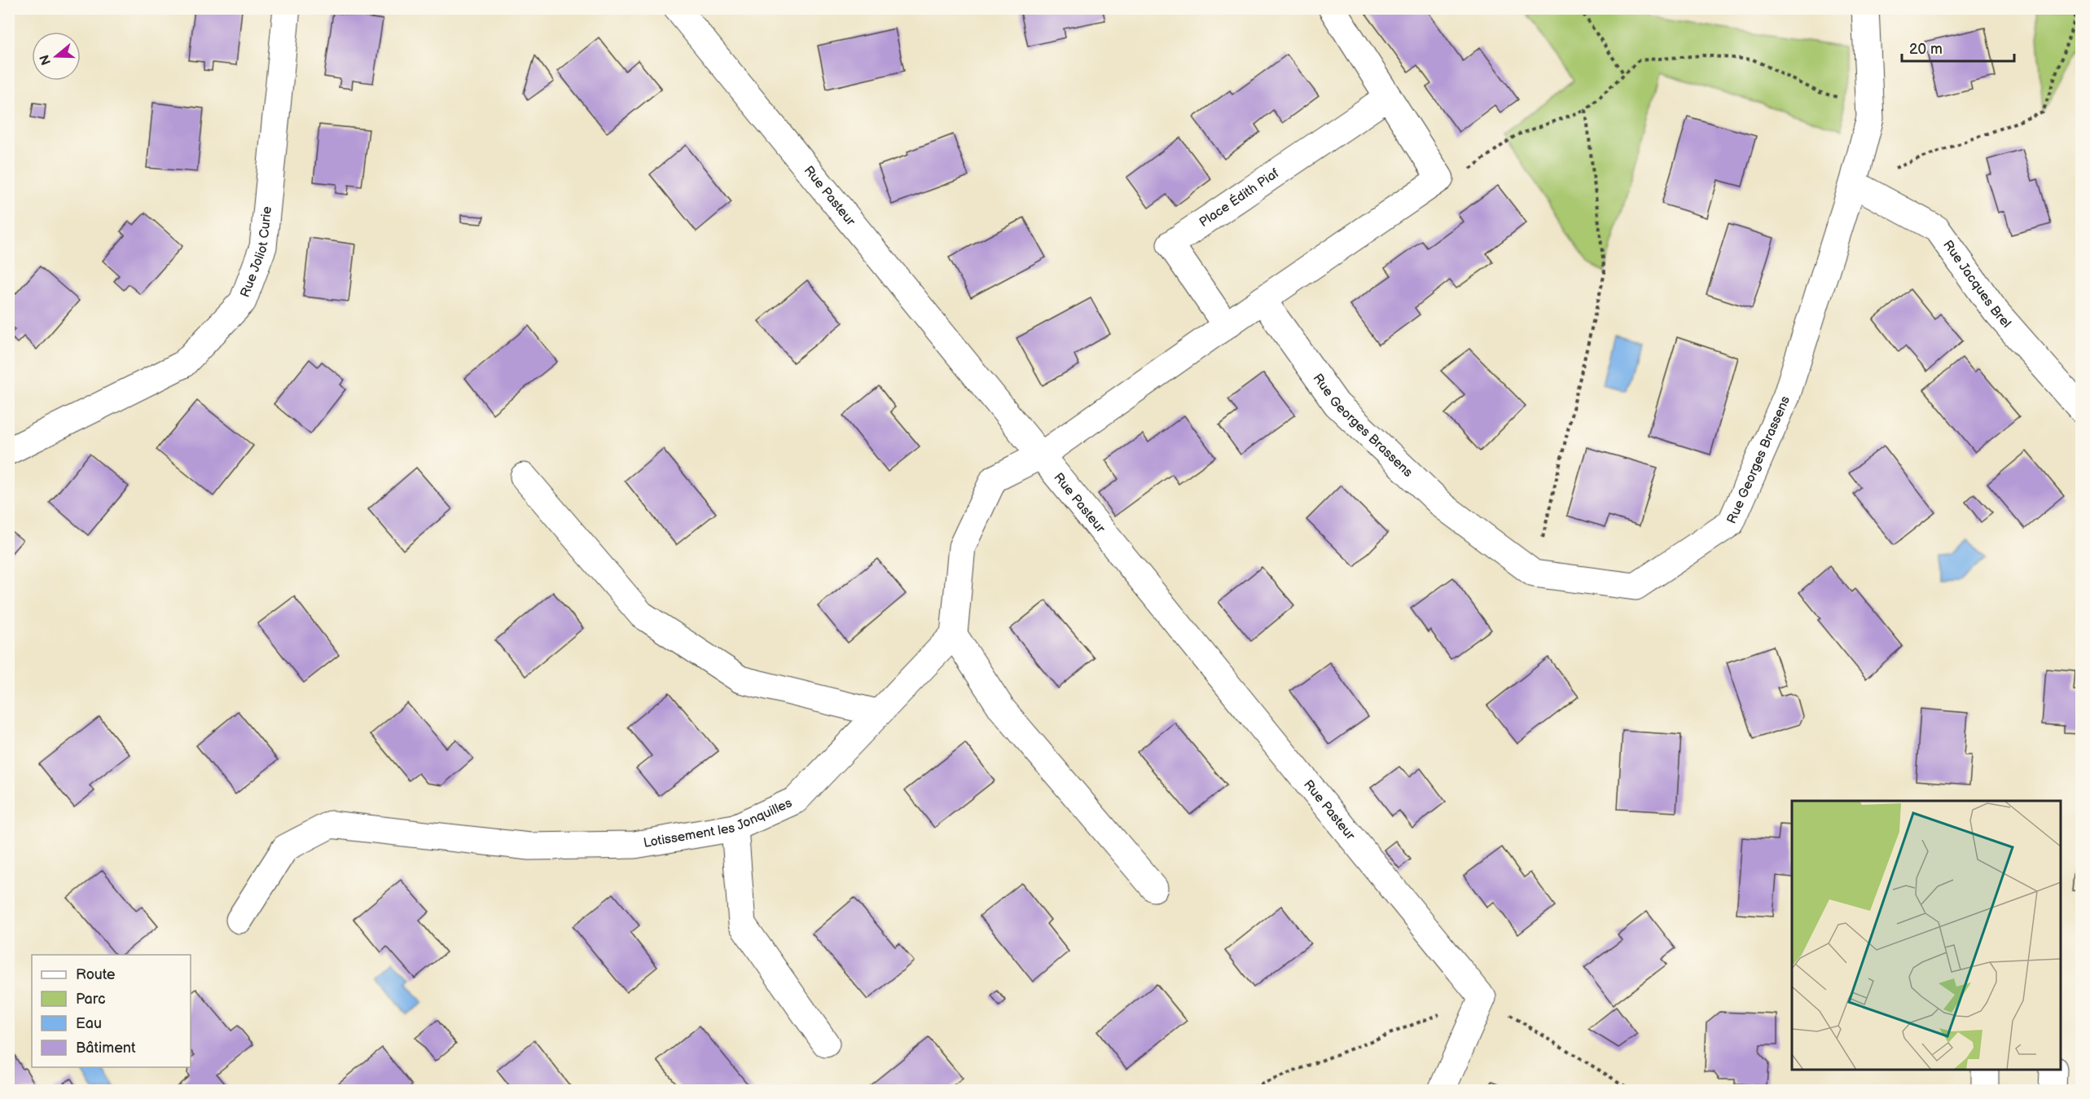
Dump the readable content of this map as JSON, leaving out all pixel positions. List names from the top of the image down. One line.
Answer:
{"streets":{"street":["Rue Pasteur","Place Édith Piaf","Rue Joliot Curie","Rue Jacques Brel","Rue Georges Brassens","Lotissement les Jonquilles"]},"crossings":[["Rue Jacques Brel","Rue Georges Brassens"]],"legend":["Route","Parc","Eau","Bâtiment"],"scale_bar":"20 m","north":"left"}
